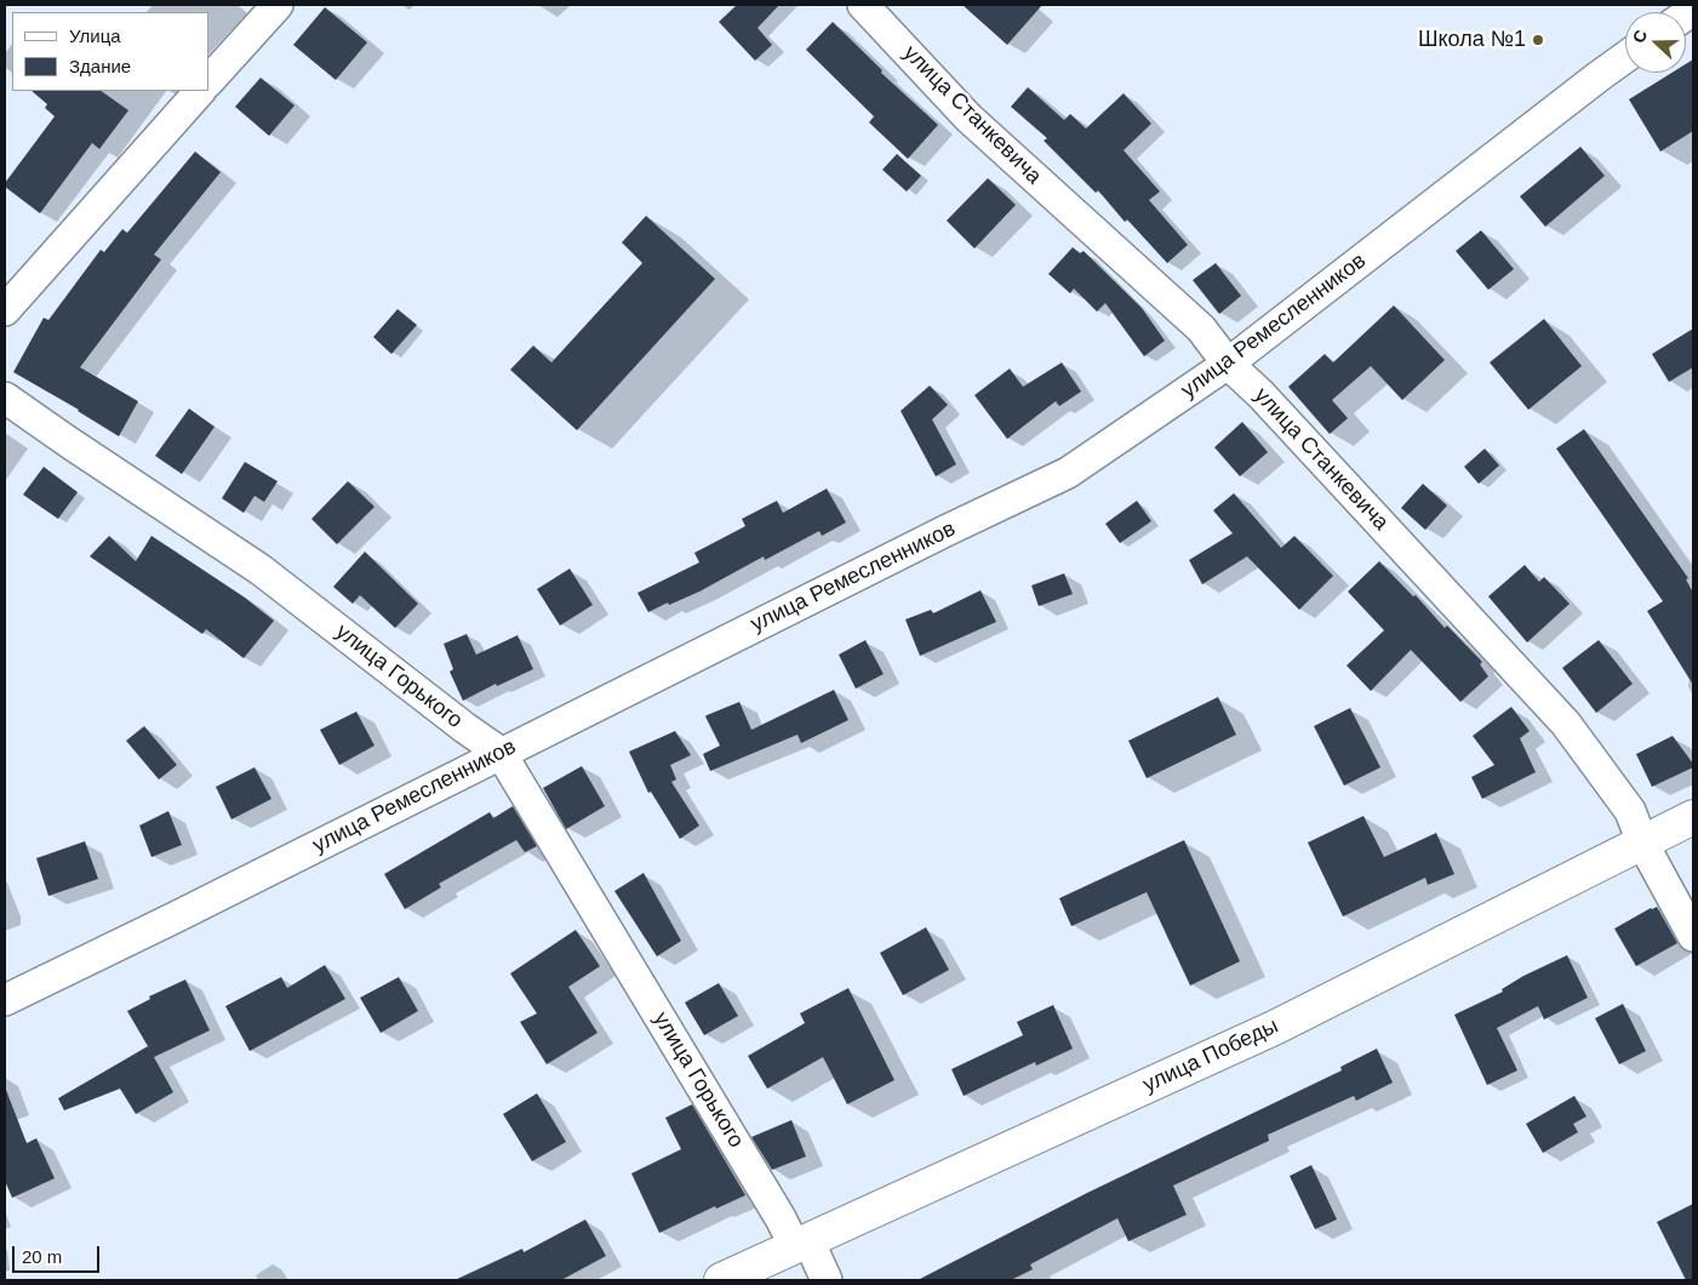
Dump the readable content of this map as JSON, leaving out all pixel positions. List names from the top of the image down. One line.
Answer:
{"streets":{"main road":["улица Победы"],"street":["улица Станкевича","улица Ремесленников","улица Горького"]},"crossings":[["улица Станкевича","улица Ремесленников"],["улица Станкевича","улица Победы"],["улица Ремесленников","улица Горького"],["улица Горького","улица Победы"]],"places":["Школа №1"],"legend":["Улица","Здание"],"scale_bar":"20 m","north":"left"}
